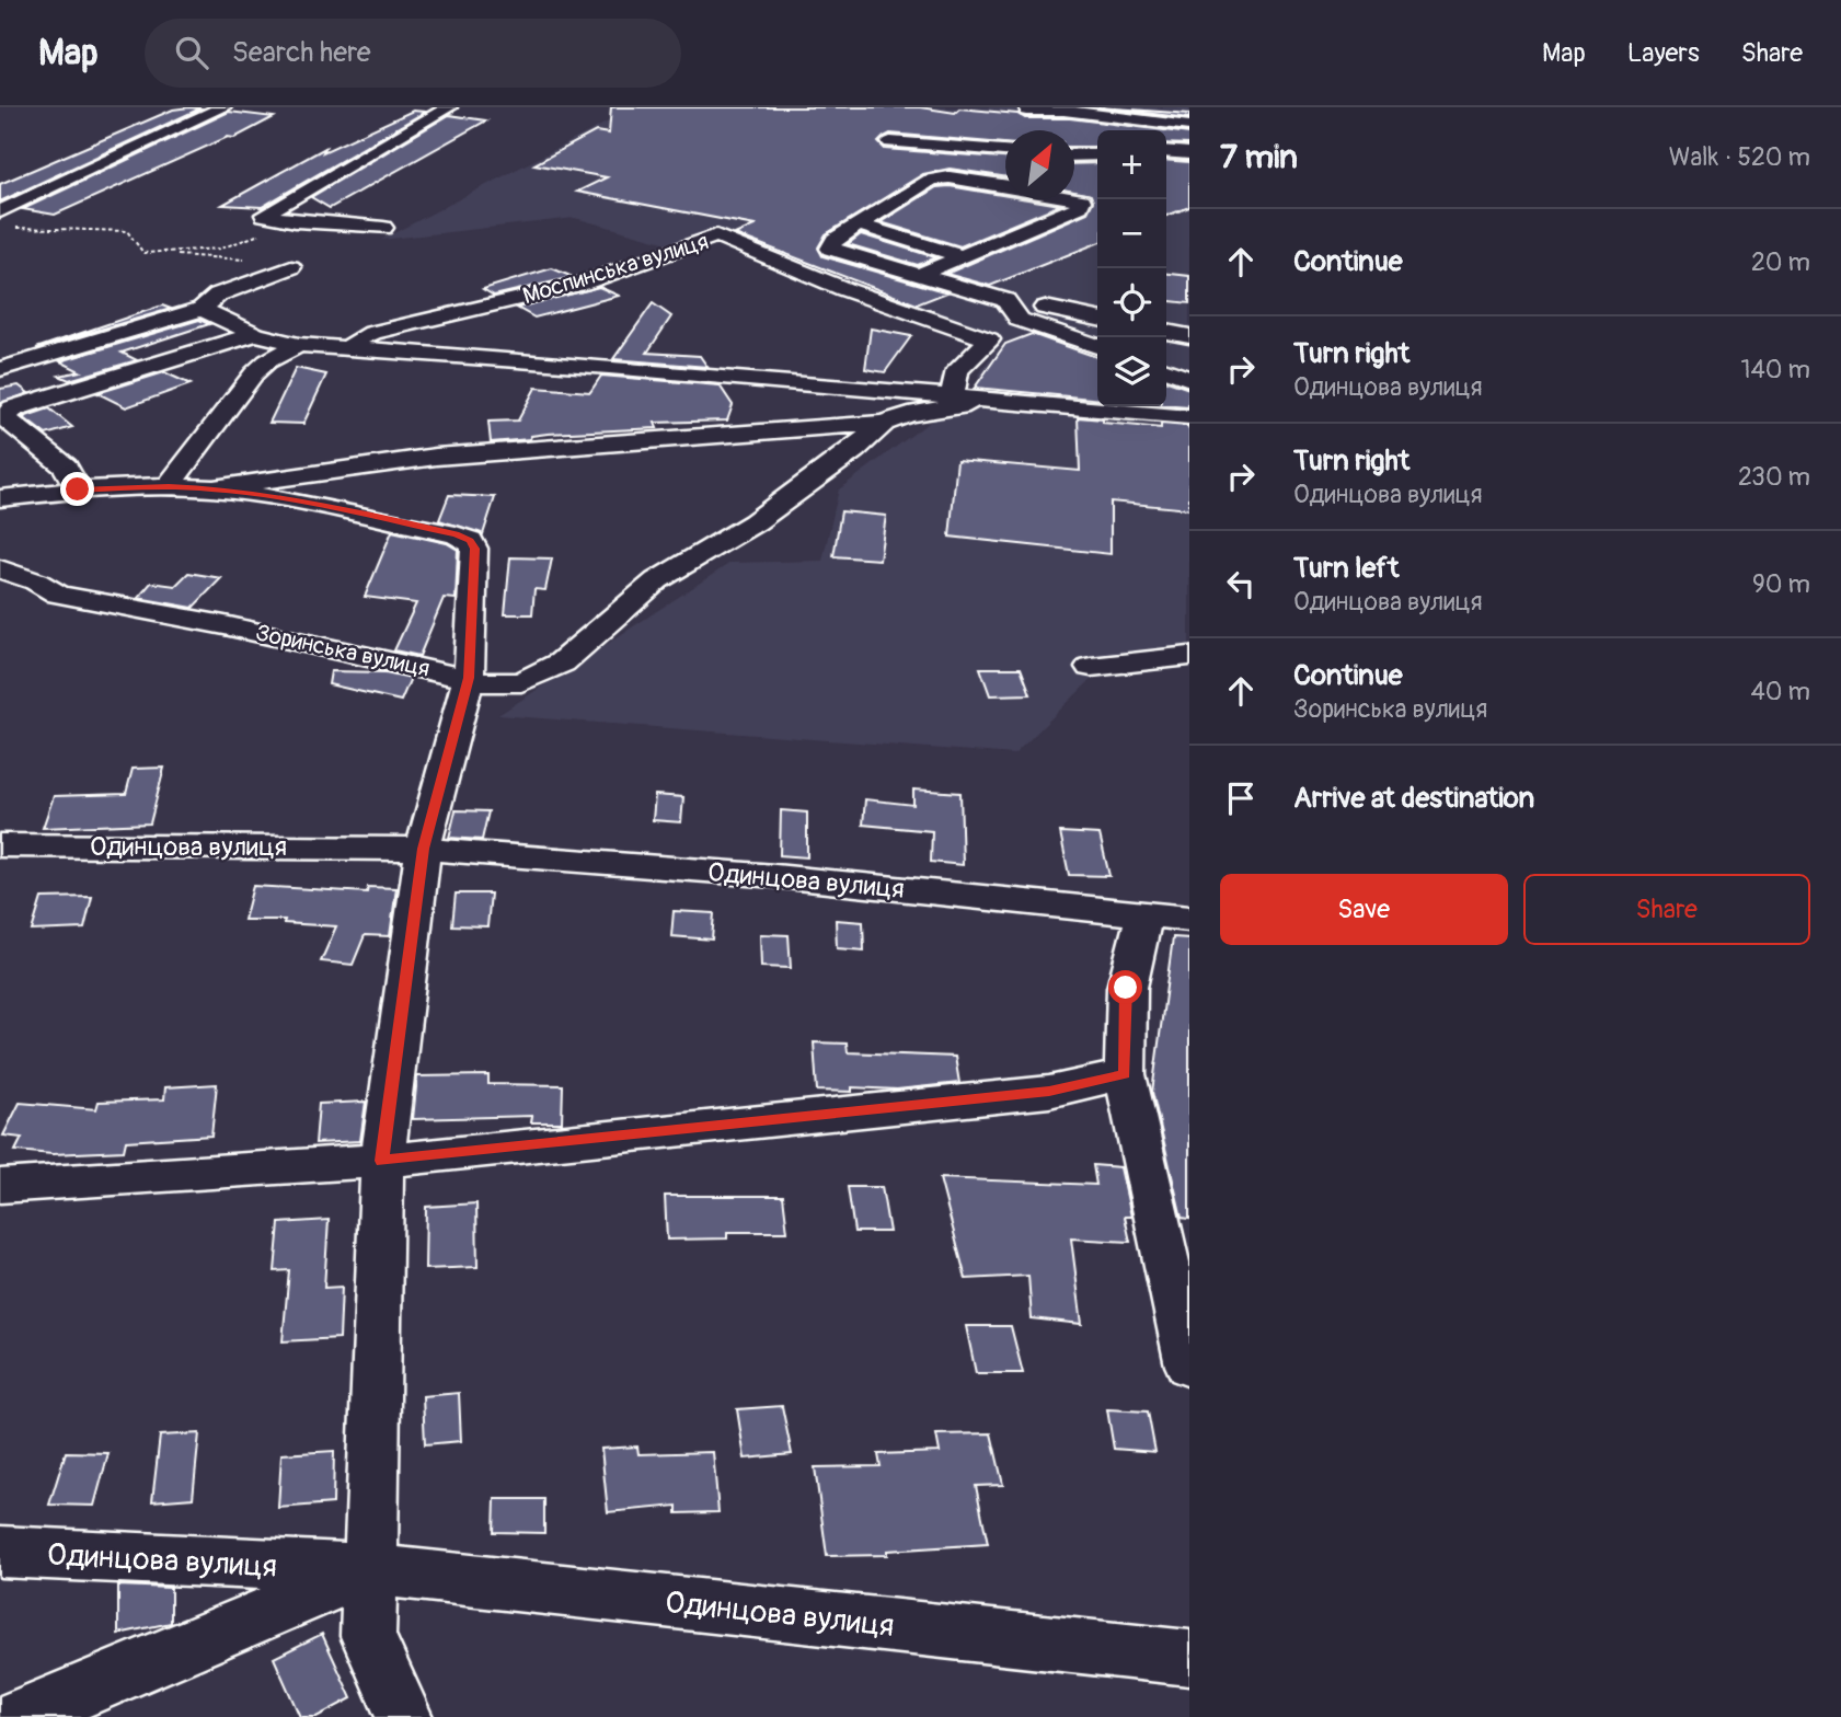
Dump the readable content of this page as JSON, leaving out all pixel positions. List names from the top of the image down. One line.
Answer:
{"streets":{"street":["Моспинська вулиця","Зоринська вулиця","Одинцова вулиця"]},"crossings":[["Моспинська вулиця","Зоринська вулиця"]],"north":"top right","page":{"header":"Map","search":"Search here","nav":["Map","Layers","Share"],"heading":["7 min","Walk · 520 m"],"map_buttons":["+","−"],"list":[["Continue","20 m"],["Turn right","Одинцова вулиця","140 m"],["Turn right","Одинцова вулиця","230 m"],["Turn left","Одинцова вулиця","90 m"],["Continue","Зоринська вулиця","40 m"],"Arrive at destination"],"buttons":["Save","Share"]}}
